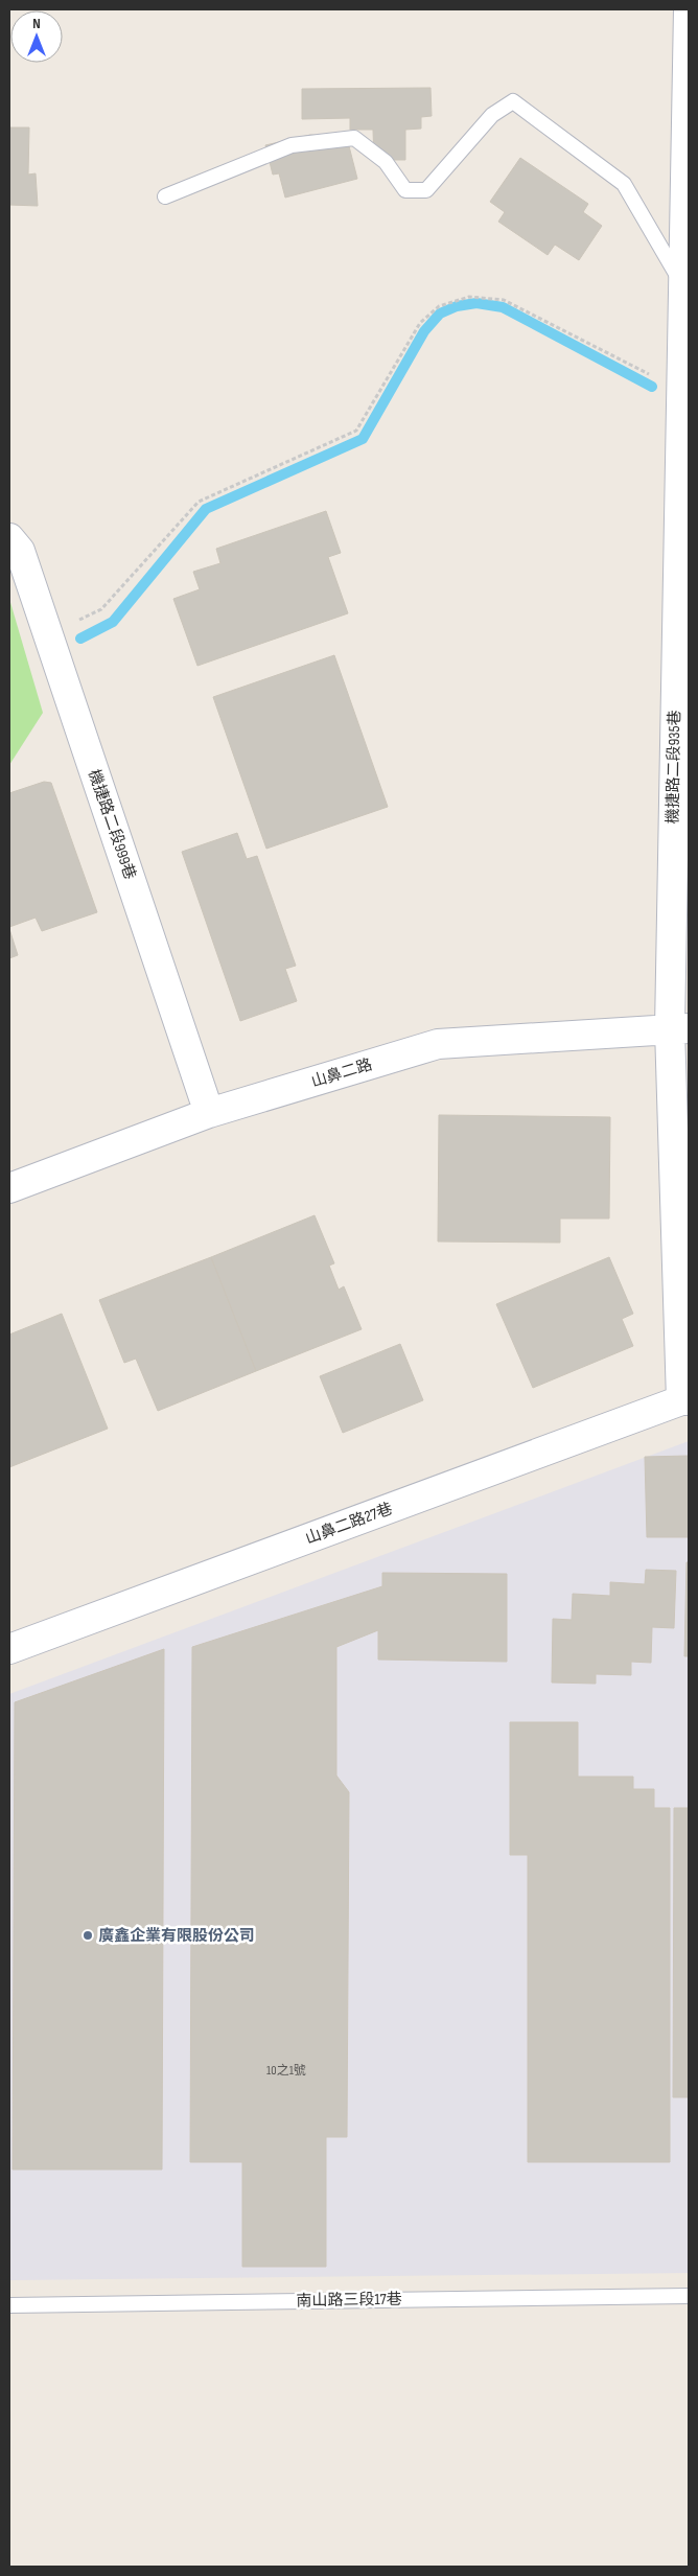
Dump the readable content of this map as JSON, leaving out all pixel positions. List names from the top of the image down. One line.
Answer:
{"streets":{"street":["機捷路二段935巷","機捷路二段999巷","山鼻二路","山鼻二路27巷"],"lane":["南山路三段17巷"]},"crossings":[["機捷路二段935巷","山鼻二路"],["機捷路二段935巷","山鼻二路27巷"],["機捷路二段999巷","山鼻二路"]],"places":["廣鑫企業有限股份公司"],"house_numbers":["10之1號"],"north":"top"}
